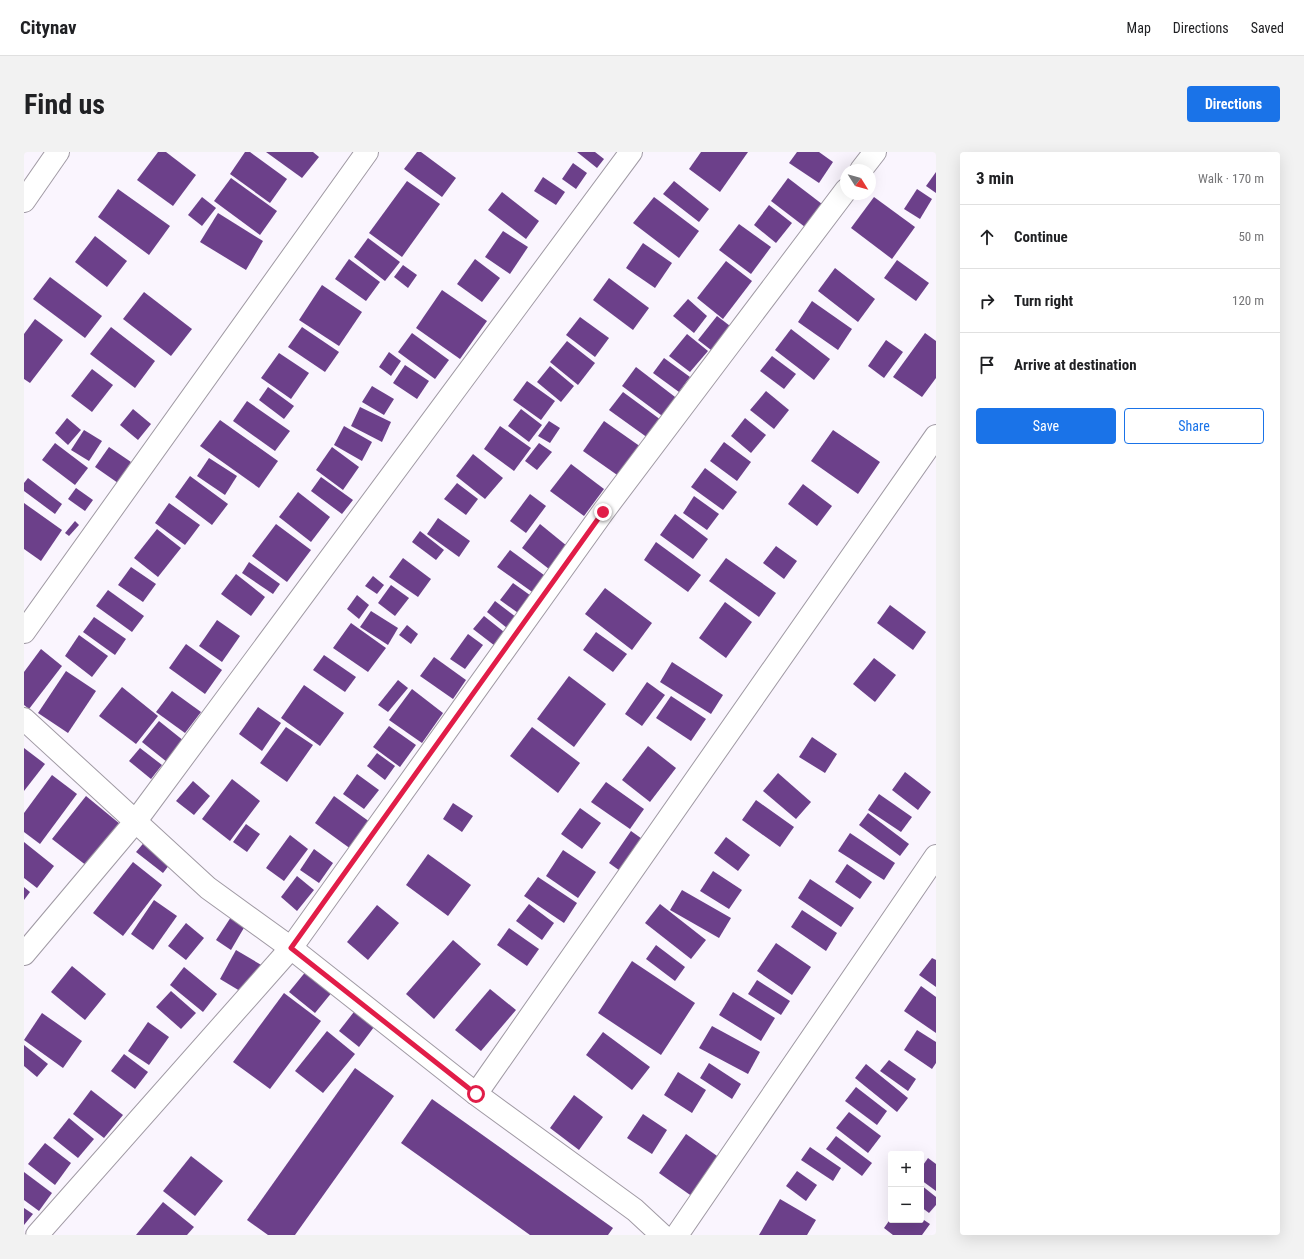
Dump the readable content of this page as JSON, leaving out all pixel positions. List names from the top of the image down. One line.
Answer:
{"north":"bottom right","page":{"header":"Citynav","nav":["Map","Directions","Saved"],"buttons":["Directions",["Save","Share"]],"title":"Find us","heading":["3 min","Walk · 170 m"],"list":[["Continue","50 m"],["Turn right","120 m"],"Arrive at destination"],"map_buttons":["+","−"]}}
